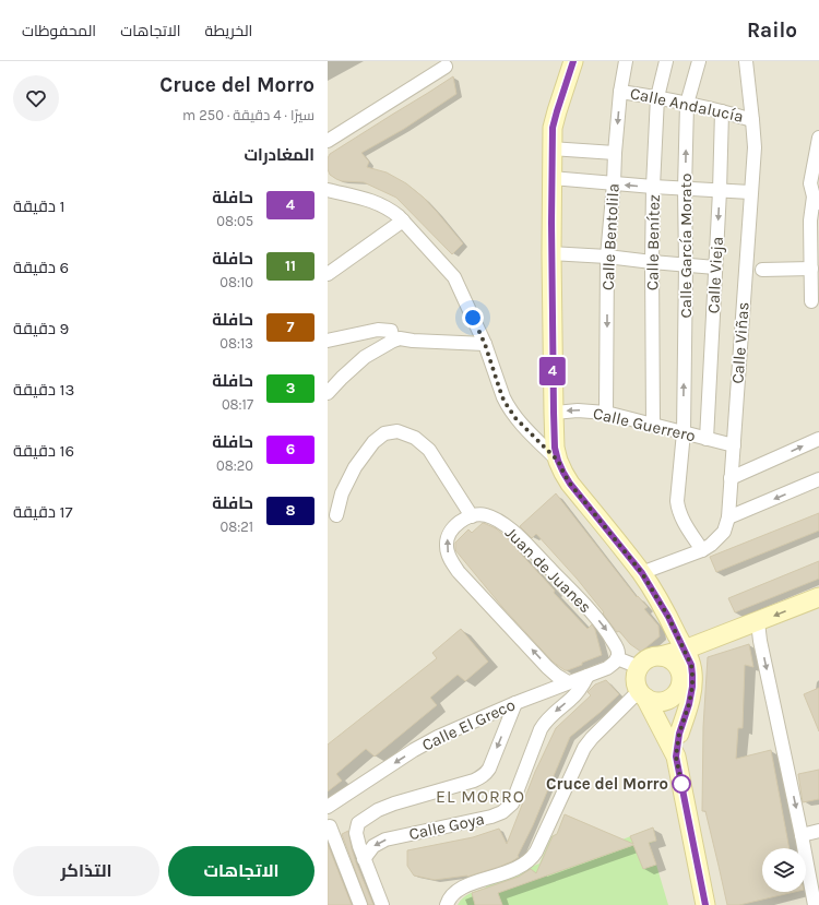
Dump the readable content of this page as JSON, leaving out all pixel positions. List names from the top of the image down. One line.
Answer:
{"streets":{"street":["Calle Andalucía","Calle Bentolila","Calle Benítez","Calle García Morato","Calle Vieja","Calle Viñas","Calle Guerrero","Juan de Juanes","Calle El Greco","Calle Goya"]},"crossings":[["Calle Andalucía","Calle Bentolila"],["Calle Andalucía","Calle Benítez"],["Calle Andalucía","Calle García Morato"],["Calle Andalucía","Calle Vieja"],["Calle Andalucía","Calle Viñas"],["Calle Bentolila","Calle Guerrero"],["Calle Benítez","Calle Guerrero"],["Calle García Morato","Calle Viñas"],["Calle García Morato","Calle Guerrero"],["Calle Vieja","Calle Guerrero"],["Calle Viñas","Calle Guerrero"],["Juan de Juanes","Calle El Greco"],["Calle El Greco","Calle Goya"]],"one_way":["Calle Bentolila","Calle García Morato","Calle El Greco"],"districts":["EL MORRO"],"places":["Cruce del Morro"],"lines":["bus line 4"],"page":{"header":"Railo","nav":["الخريطة","الاتجاهات","المحفوظات"],"on_map":"4","heading":[["Cruce del Morro","سيرًا · 4 دقيقة · 250 m"],"المغادرات"],"list":[{"mark":"4","name":"حافلة","note":"08:05","value":"1 دقيقة"},{"mark":"11","name":"حافلة","note":"08:10","value":"6 دقيقة"},{"mark":"7","name":"حافلة","note":"08:13","value":"9 دقيقة"},{"mark":"3","name":"حافلة","note":"08:17","value":"13 دقيقة"},{"mark":"6","name":"حافلة","note":"08:20","value":"16 دقيقة"},{"mark":"8","name":"حافلة","note":"08:21","value":"17 دقيقة"}],"buttons":["الاتجاهات","التذاكر"]}}
